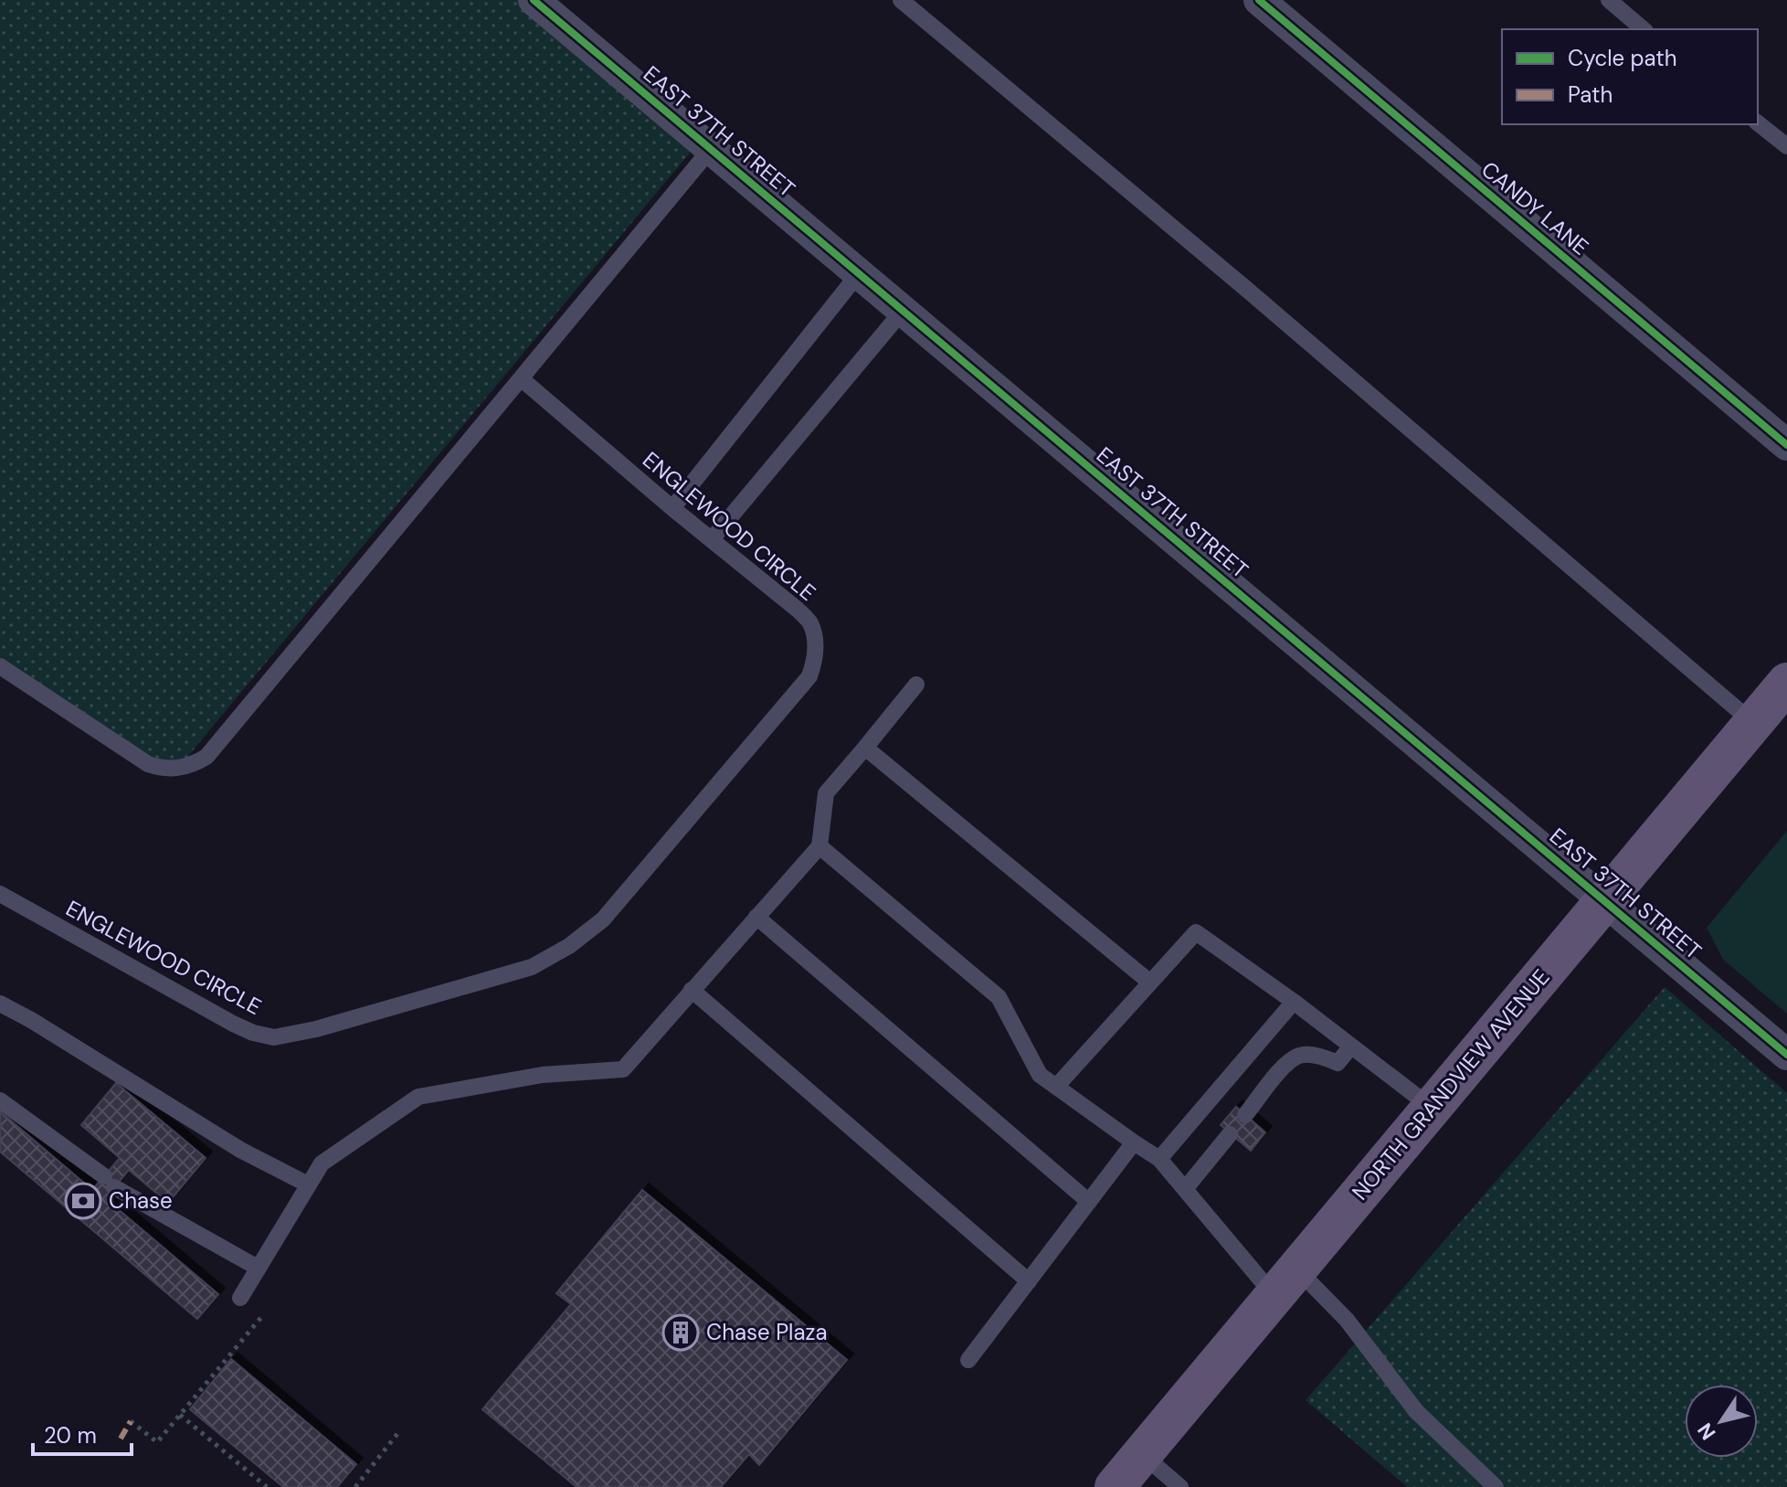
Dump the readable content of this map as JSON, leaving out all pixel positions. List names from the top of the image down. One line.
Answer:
{"streets":{"main road":["NORTH GRANDVIEW AVENUE"],"street":["EAST 37TH STREET","CANDY LANE"],"lane":["ENGLEWOOD CIRCLE"]},"crossings":[["EAST 37TH STREET","NORTH GRANDVIEW AVENUE"]],"places":{"bank":["Chase"],"building":["Chase Plaza"]},"legend":["Cycle path","Path"],"scale_bar":"20 m","north":"bottom left"}
